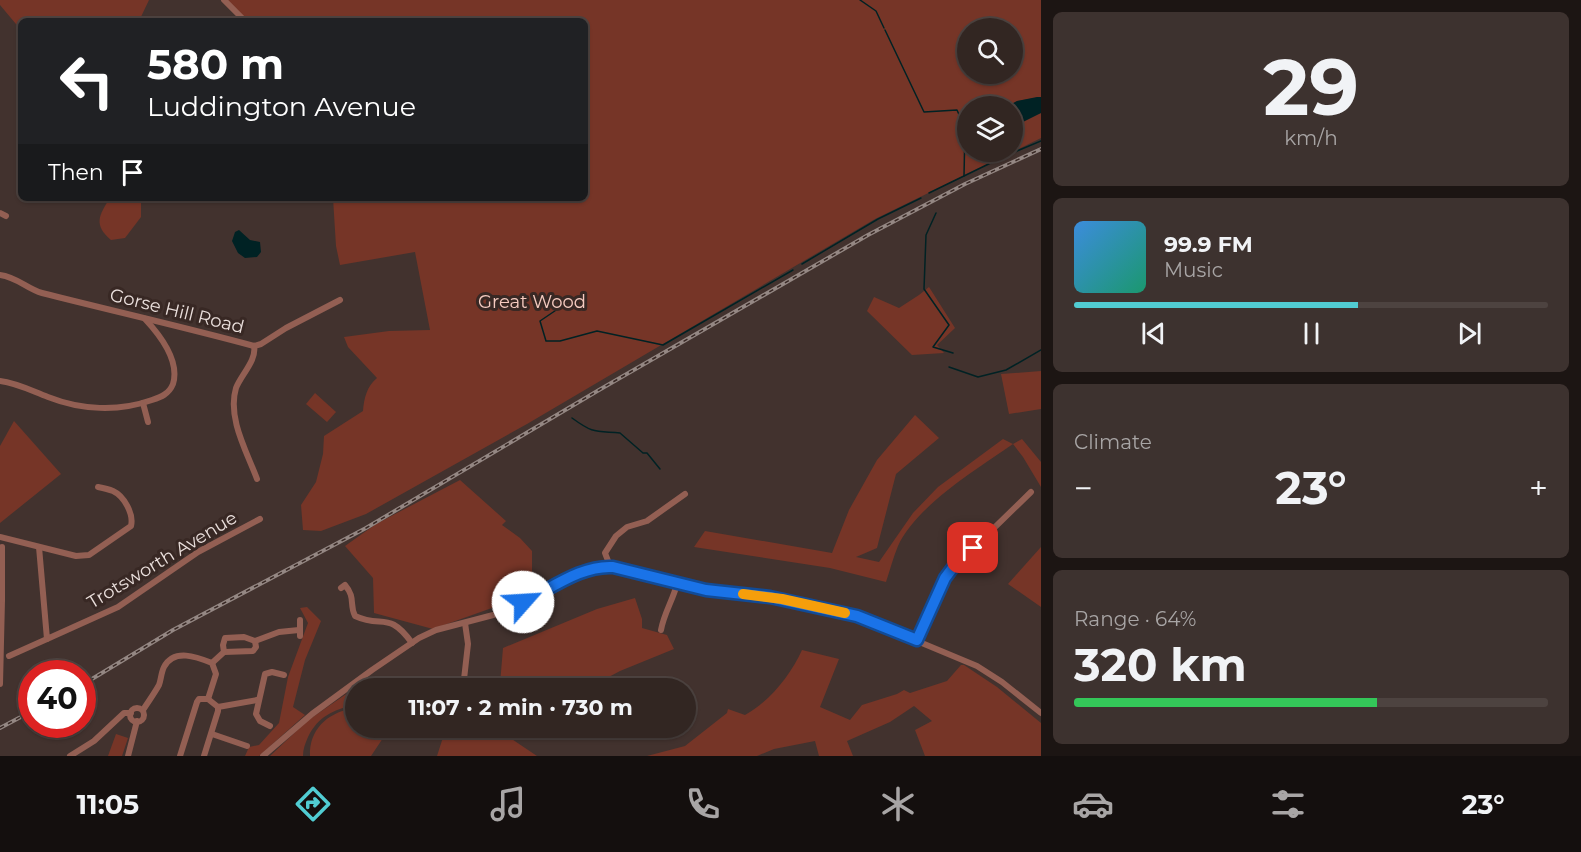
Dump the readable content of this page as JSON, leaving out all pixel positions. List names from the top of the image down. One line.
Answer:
{"streets":{"street":["Gorse Hill Road","Trotsworth Avenue"]},"parks":["Great Wood"],"page":{"tile":[["29","km/h"],"Climate",["Range · 64%","320 km"]],"turn":["580 m","Luddington Avenue"],"then":"Then","song":["99.9 FM","Music"],"heat":["−","23°","+"],"limit":"40","trip":"11:07 · 2 min · 730 m","tabs":["11:05","23°"]}}
